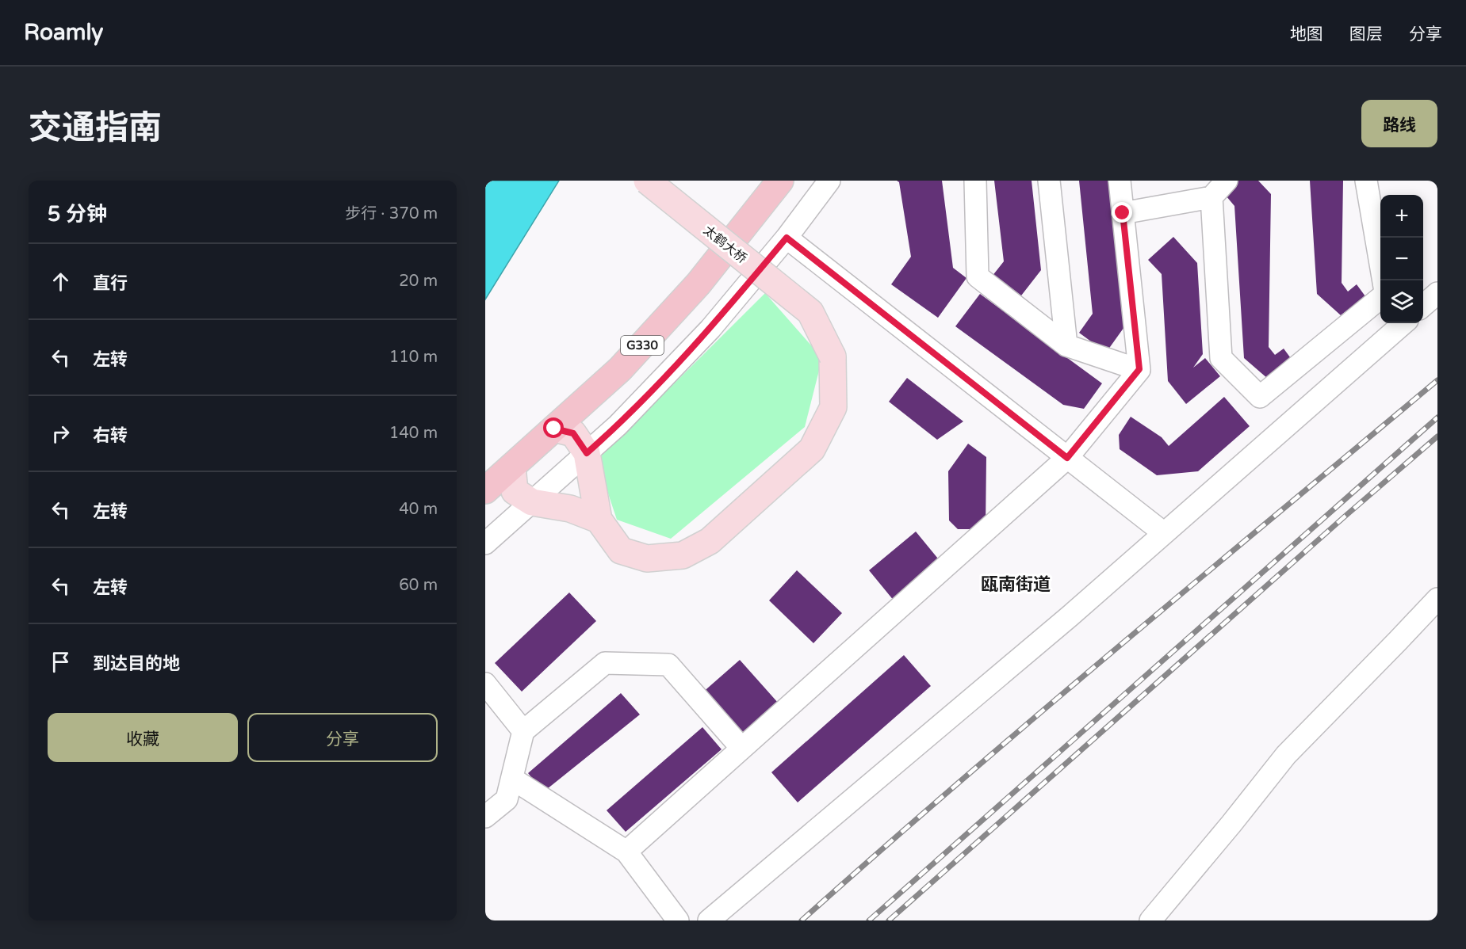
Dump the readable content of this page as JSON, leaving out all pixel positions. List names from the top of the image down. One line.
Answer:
{"streets":{"highway":["G330"],"main road":["太鹤大桥"]},"districts":["瓯南街道"],"page":{"header":"Roamly","nav":["地图","图层","分享"],"title":"交通指南","buttons":["路线",["收藏","分享"]],"heading":["5 分钟","步行 · 370 m"],"map_buttons":["+","−"],"list":[["直行","20 m"],["左转","110 m"],["右转","140 m"],["左转","40 m"],["左转","60 m"],"到达目的地"]}}
